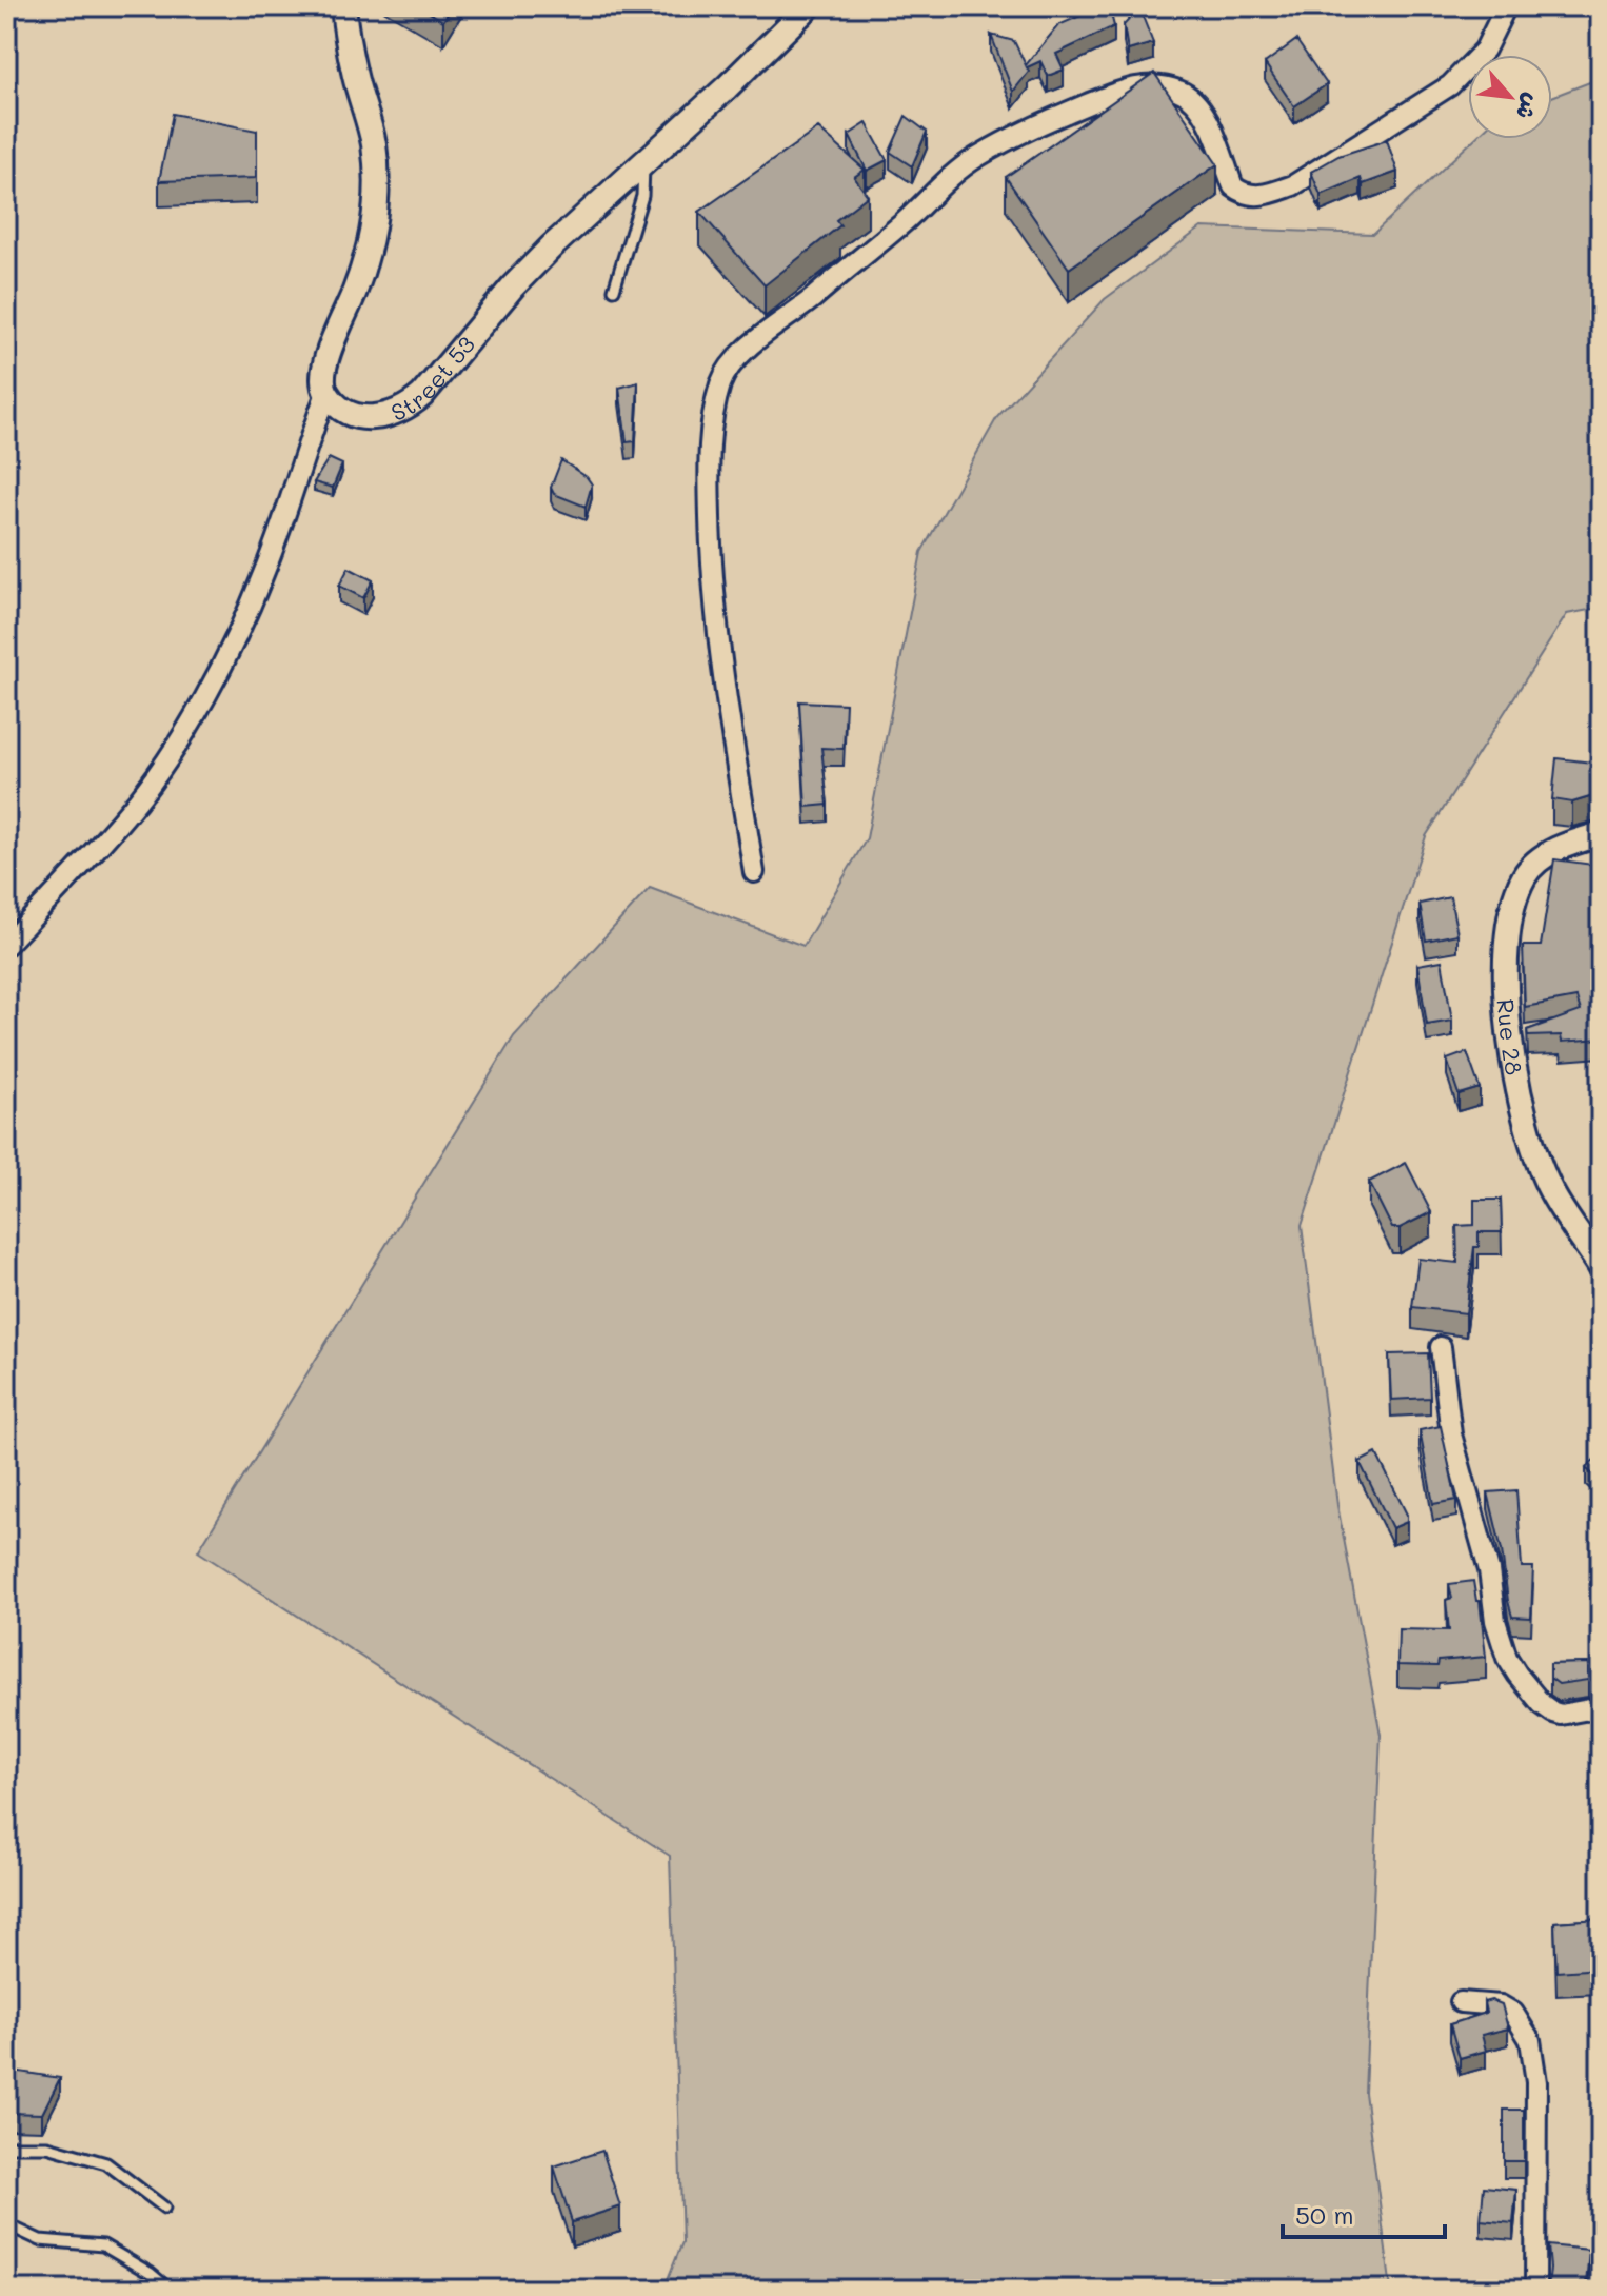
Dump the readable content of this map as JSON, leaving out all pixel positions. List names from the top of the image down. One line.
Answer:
{"streets":{"street":["Street 53","Rue 28"]},"scale_bar":"50 m","north":"bottom right"}
